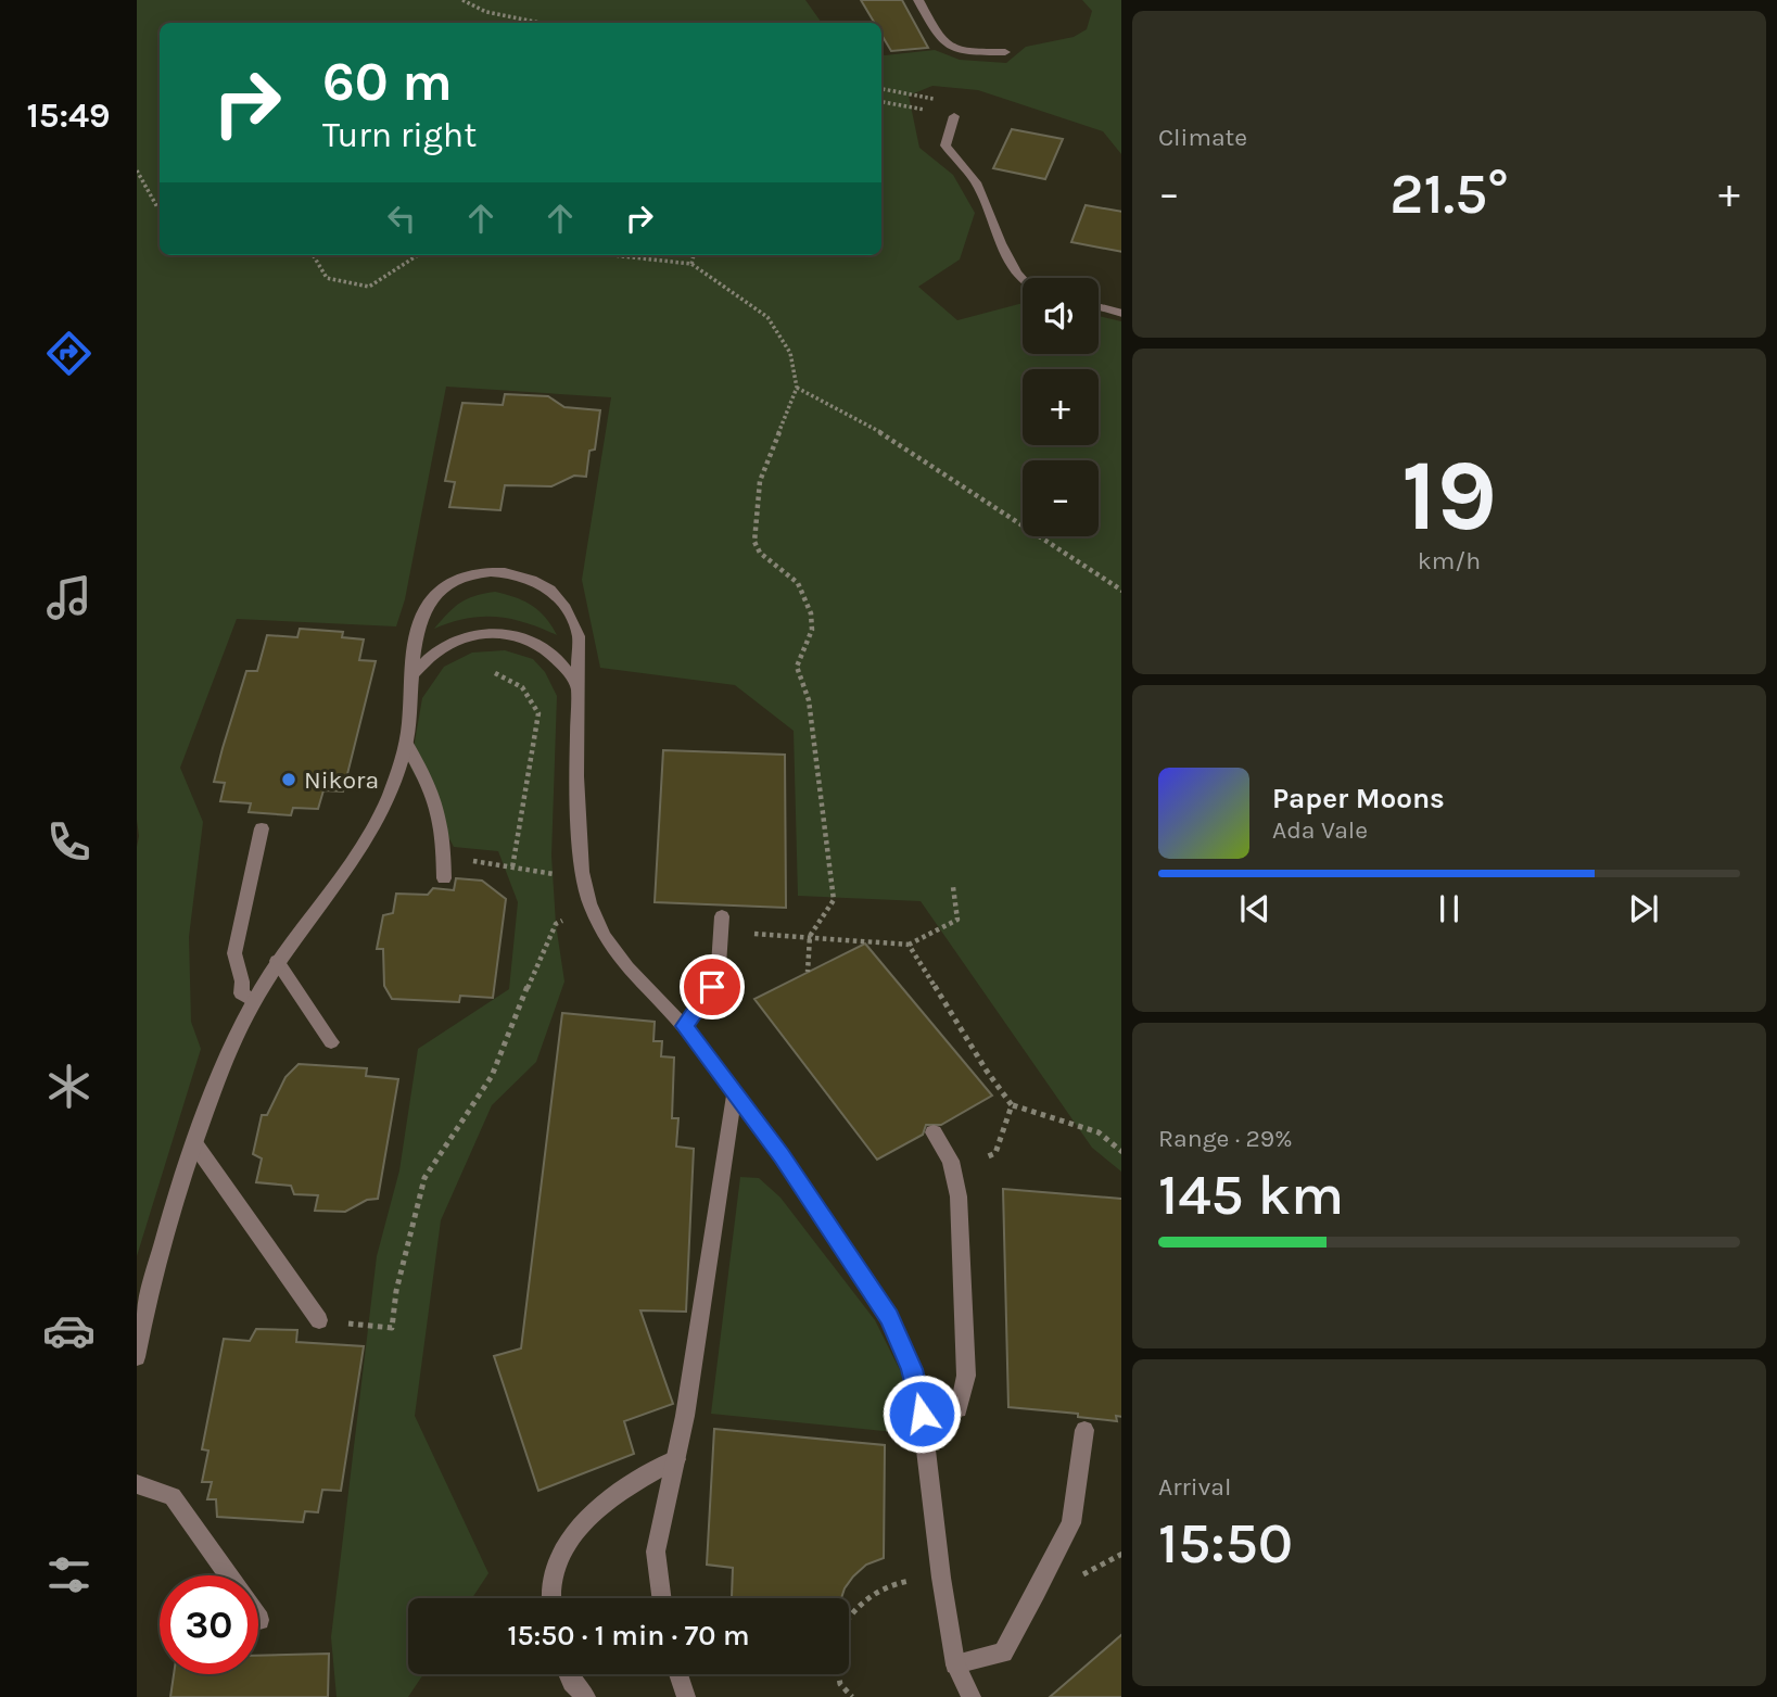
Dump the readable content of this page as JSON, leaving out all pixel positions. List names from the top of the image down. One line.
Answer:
{"places":["Nikora"],"page":{"tabs":"15:49","tile":["Climate",["19","km/h"],["Range · 29%","145 km"],["Arrival","15:50"]],"turn":["60 m","Turn right"],"heat":["−","21.5°","+"],"map_buttons":["+","−"],"song":["Paper Moons","Ada Vale"],"limit":"30","trip":"15:50 · 1 min · 70 m"}}
